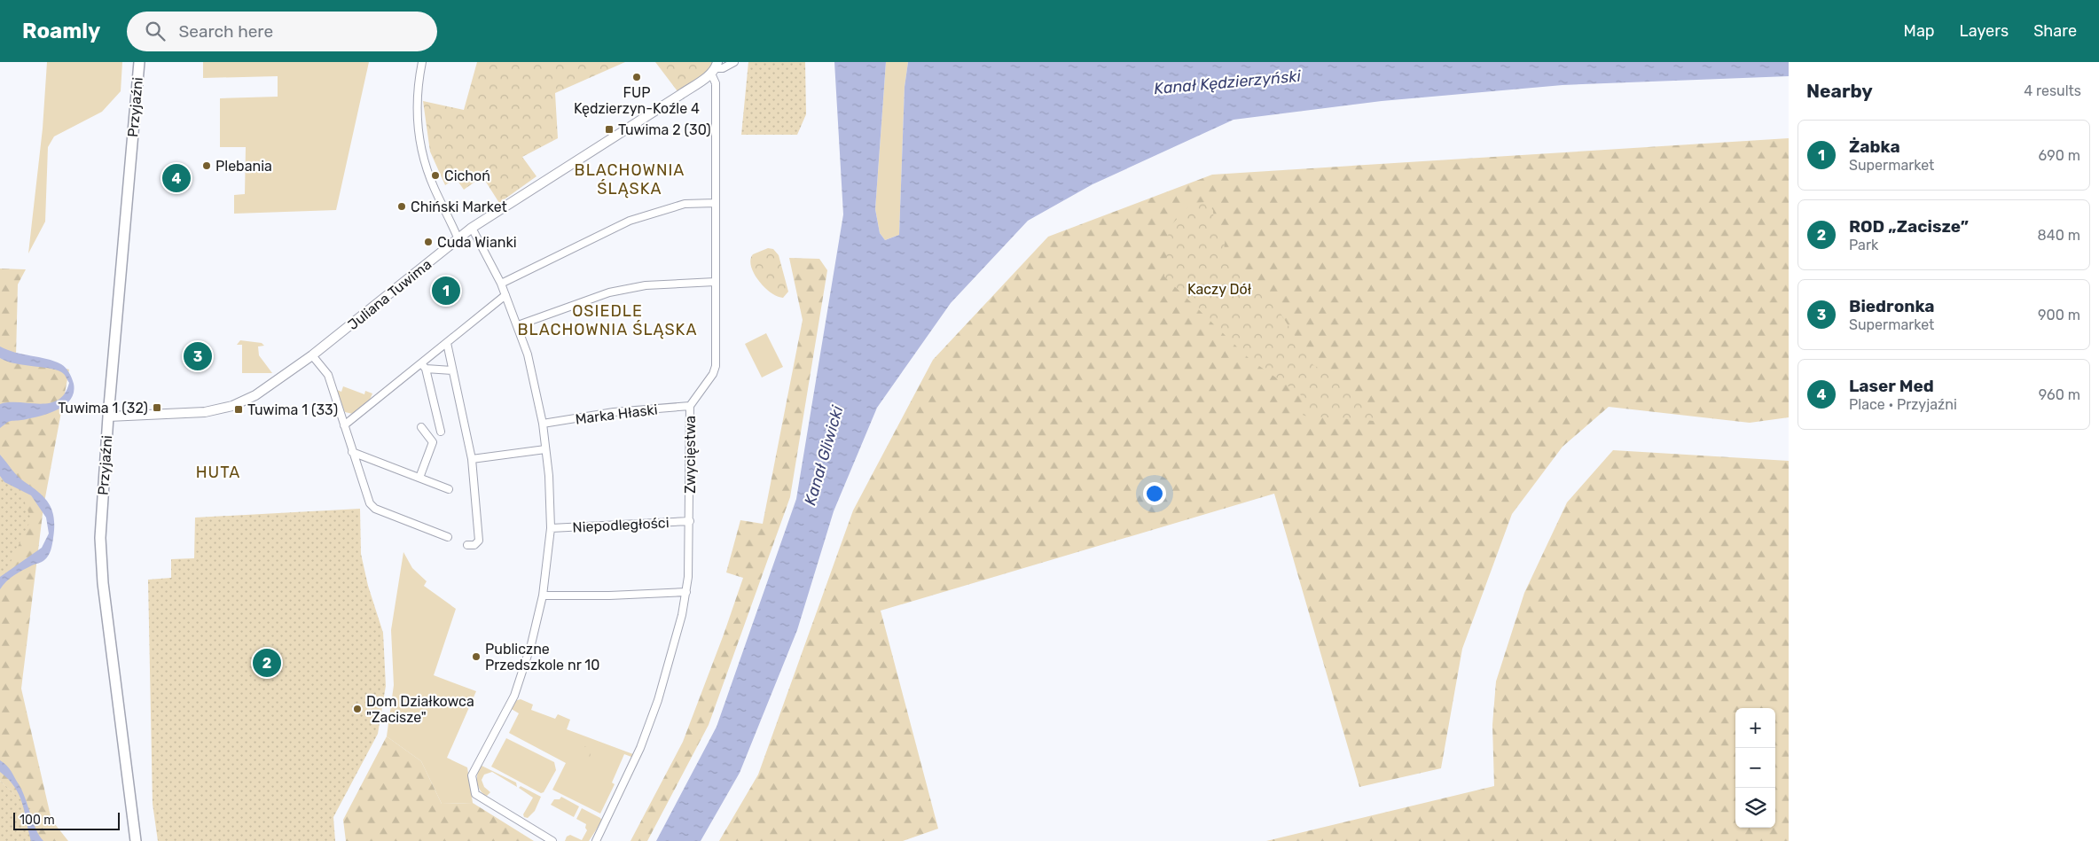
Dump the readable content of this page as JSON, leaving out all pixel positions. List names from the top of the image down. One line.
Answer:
{"streets":{"main road":["Przyjaźni"],"street":["Juliana Tuwima","Marka Hłaski","Zwycięstwa","Niepodległości"]},"crossings":[["Przyjaźni","Juliana Tuwima"],["Juliana Tuwima","Zwycięstwa"],["Marka Hłaski","Zwycięstwa"],["Zwycięstwa","Niepodległości"]],"districts":["BLACHOWNIA ŚLĄSKA","OSIEDLE BLACHOWNIA ŚLĄSKA","HUTA"],"water":["Kanał Kędzierzyński","Kanał Gliwicki"],"parks":["Kaczy Dół"],"places":{"other":["FUP Kędzierzyn-Koźle 4","Plebania","Cichoń","Chiński Market","Cuda Wianki","Publiczne Przedszkole nr 10","Dom Działkowca \"Zacisze\""],"transit":["Tuwima 2 (30)","Tuwima 1 (32)","Tuwima 1 (33)"]},"scale_bar":"100 m","page":{"header":"Roamly","search":"Search here","nav":["Map","Layers","Share"],"heading":["Nearby","4 results"],"list":[{"mark":"1","name":"Żabka","note":"Supermarket","value":"690 m"},{"mark":"2","name":"ROD „Zacisze”","note":"Park","value":"840 m"},{"mark":"3","name":"Biedronka","note":"Supermarket","value":"900 m"},{"mark":"4","name":"Laser Med","note":"Place · Przyjaźni","value":"960 m"}],"pins":["4","1","3","2"],"map_buttons":["+","−"],"scale":"100 m"}}
